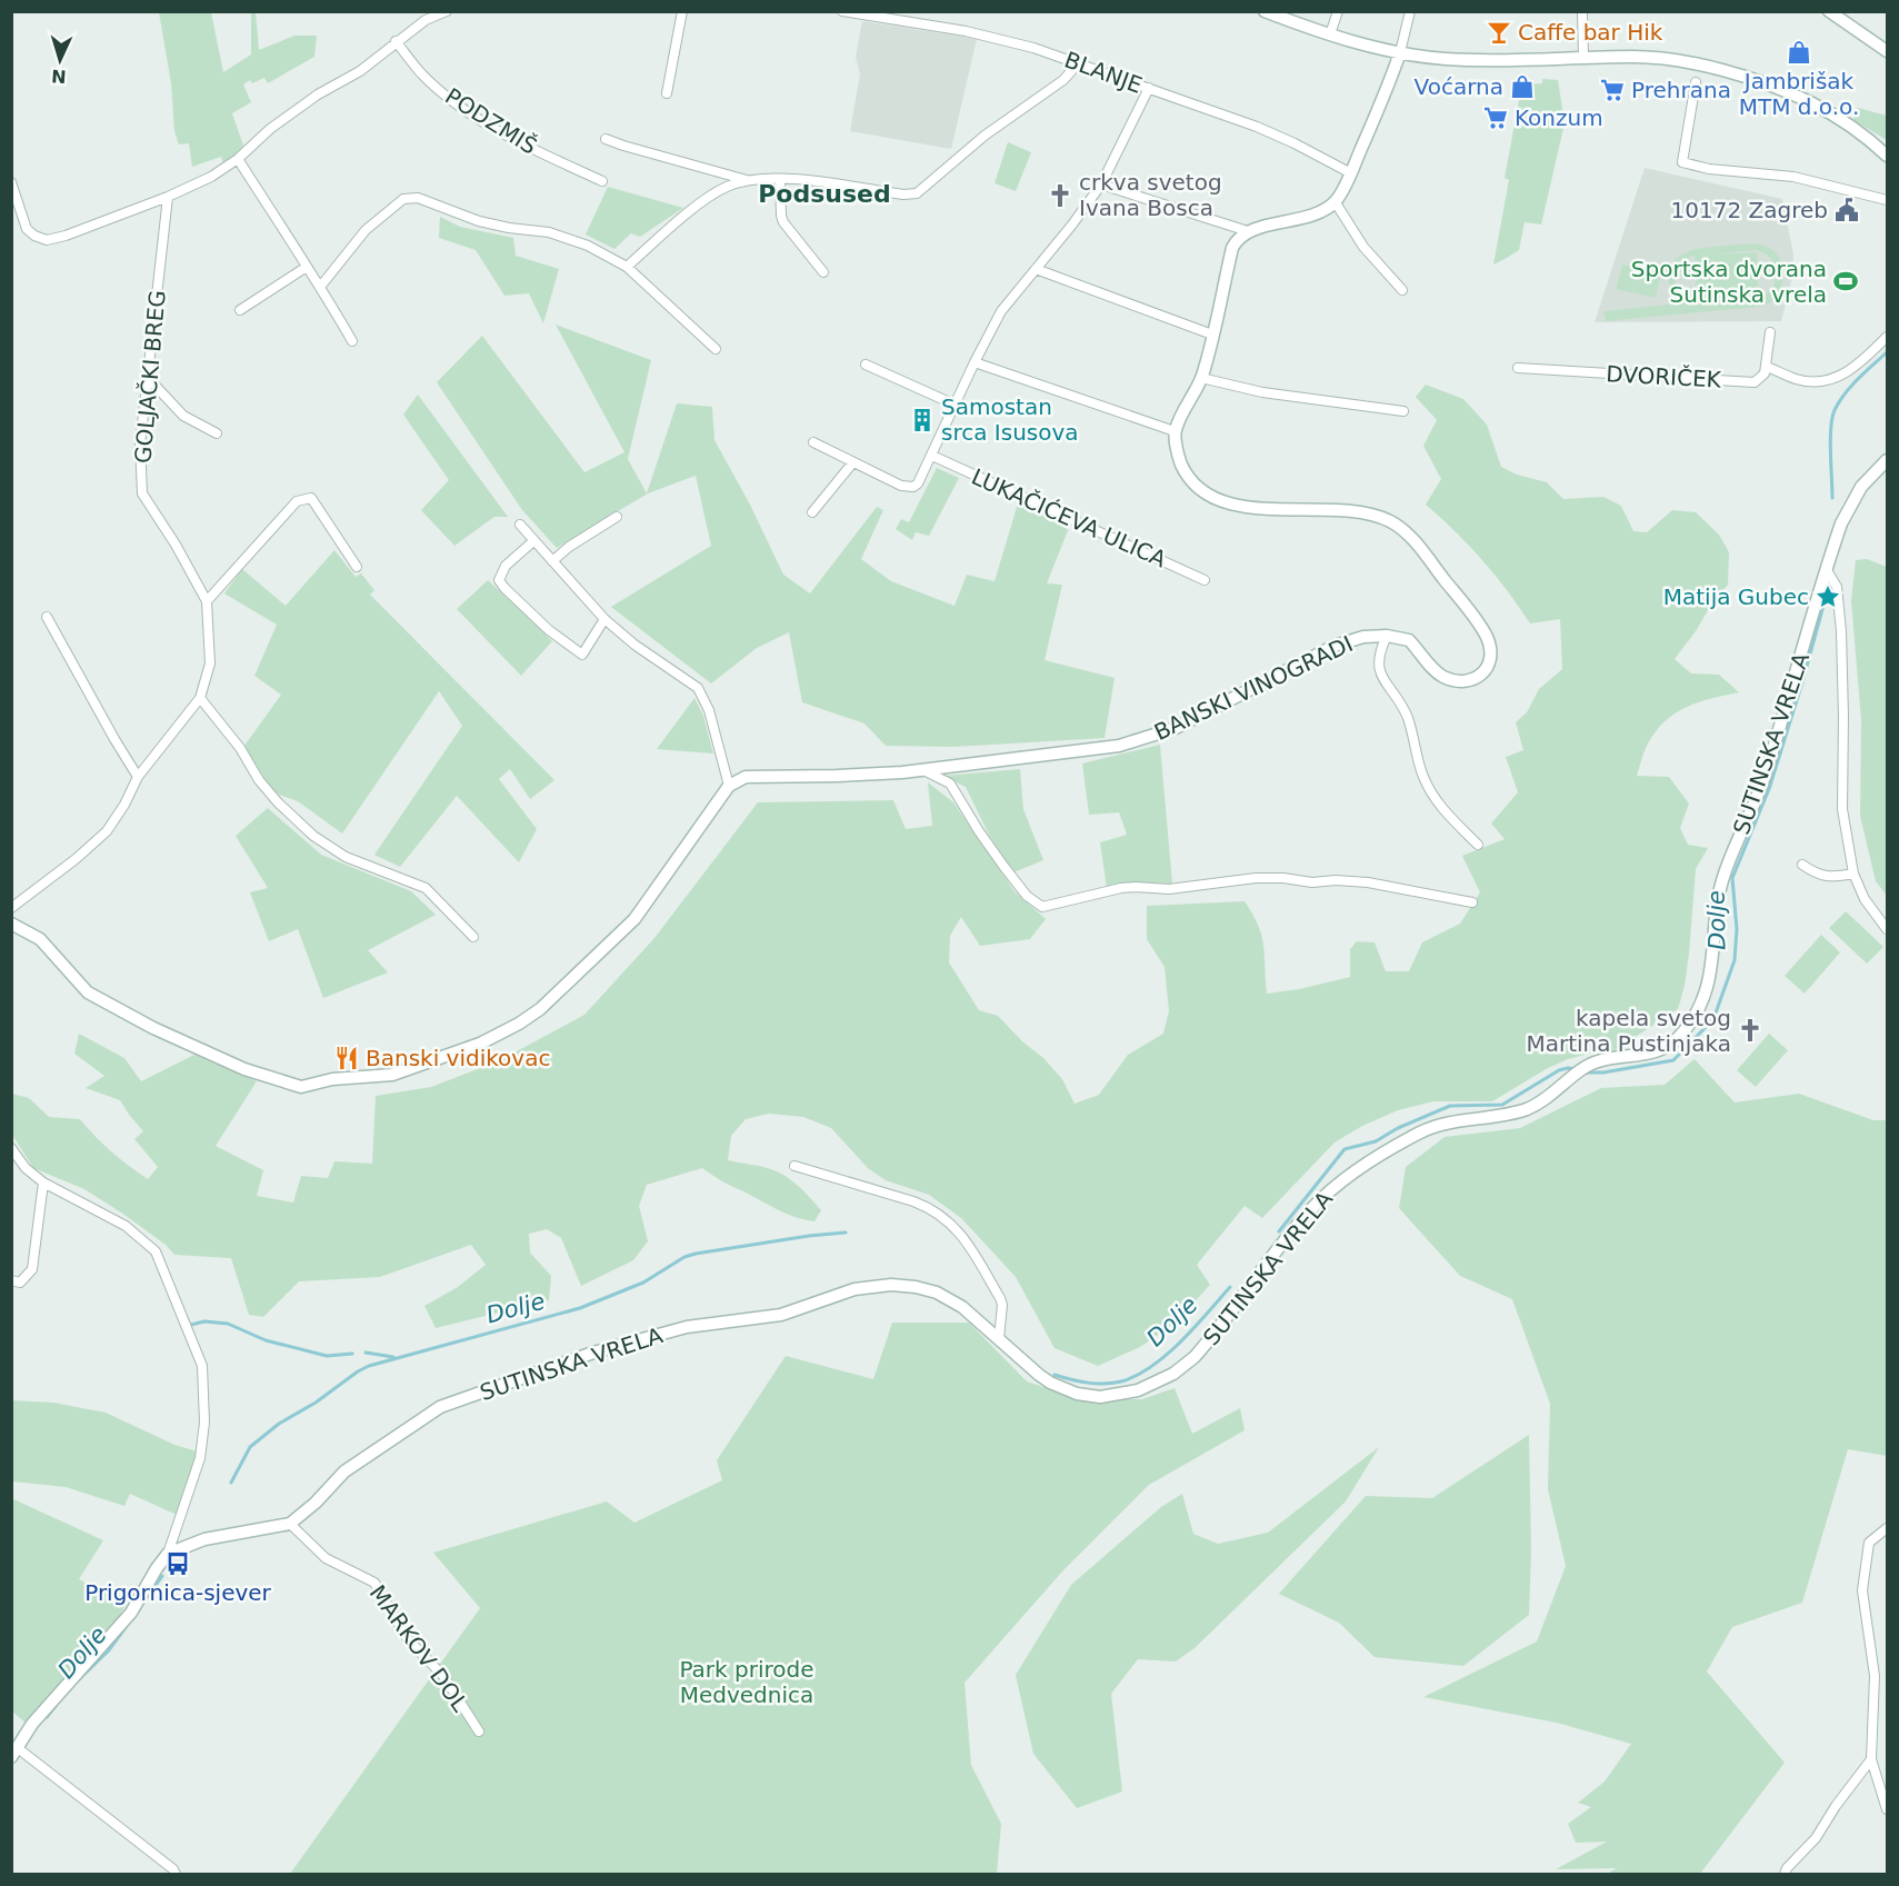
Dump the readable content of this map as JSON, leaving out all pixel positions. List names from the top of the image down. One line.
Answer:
{"streets":{"street":["BLANJE","PODZMIŠ","GOLJAČKI BREG","DVORIČEK","LUKAČIĆEVA ULICA","BANSKI VINOGRADI","SUTINSKA VRELA","MARKOV DOL"]},"crossings":[["SUTINSKA VRELA","MARKOV DOL"]],"districts":["Podsused"],"water":["Dolje"],"parks":["Park prirode Medvednica"],"places":{"bar":["Caffe bar Hik"],"shop":["Jambrišak MTM d.o.o.","Voćarna"],"supermarket":["Prehrana","Konzum"],"church":["crkva svetog Ivana Bosca","kapela svetog Martina Pustinjaka"],"public building":["10172 Zagreb"],"sports":["Sportska dvorana Sutinska vrela"],"building":["Samostan srca Isusova"],"place":["Matija Gubec"],"restaurant":["Banski vidikovac"],"bus stop":["Prigornica-sjever"]},"north":"bottom"}
